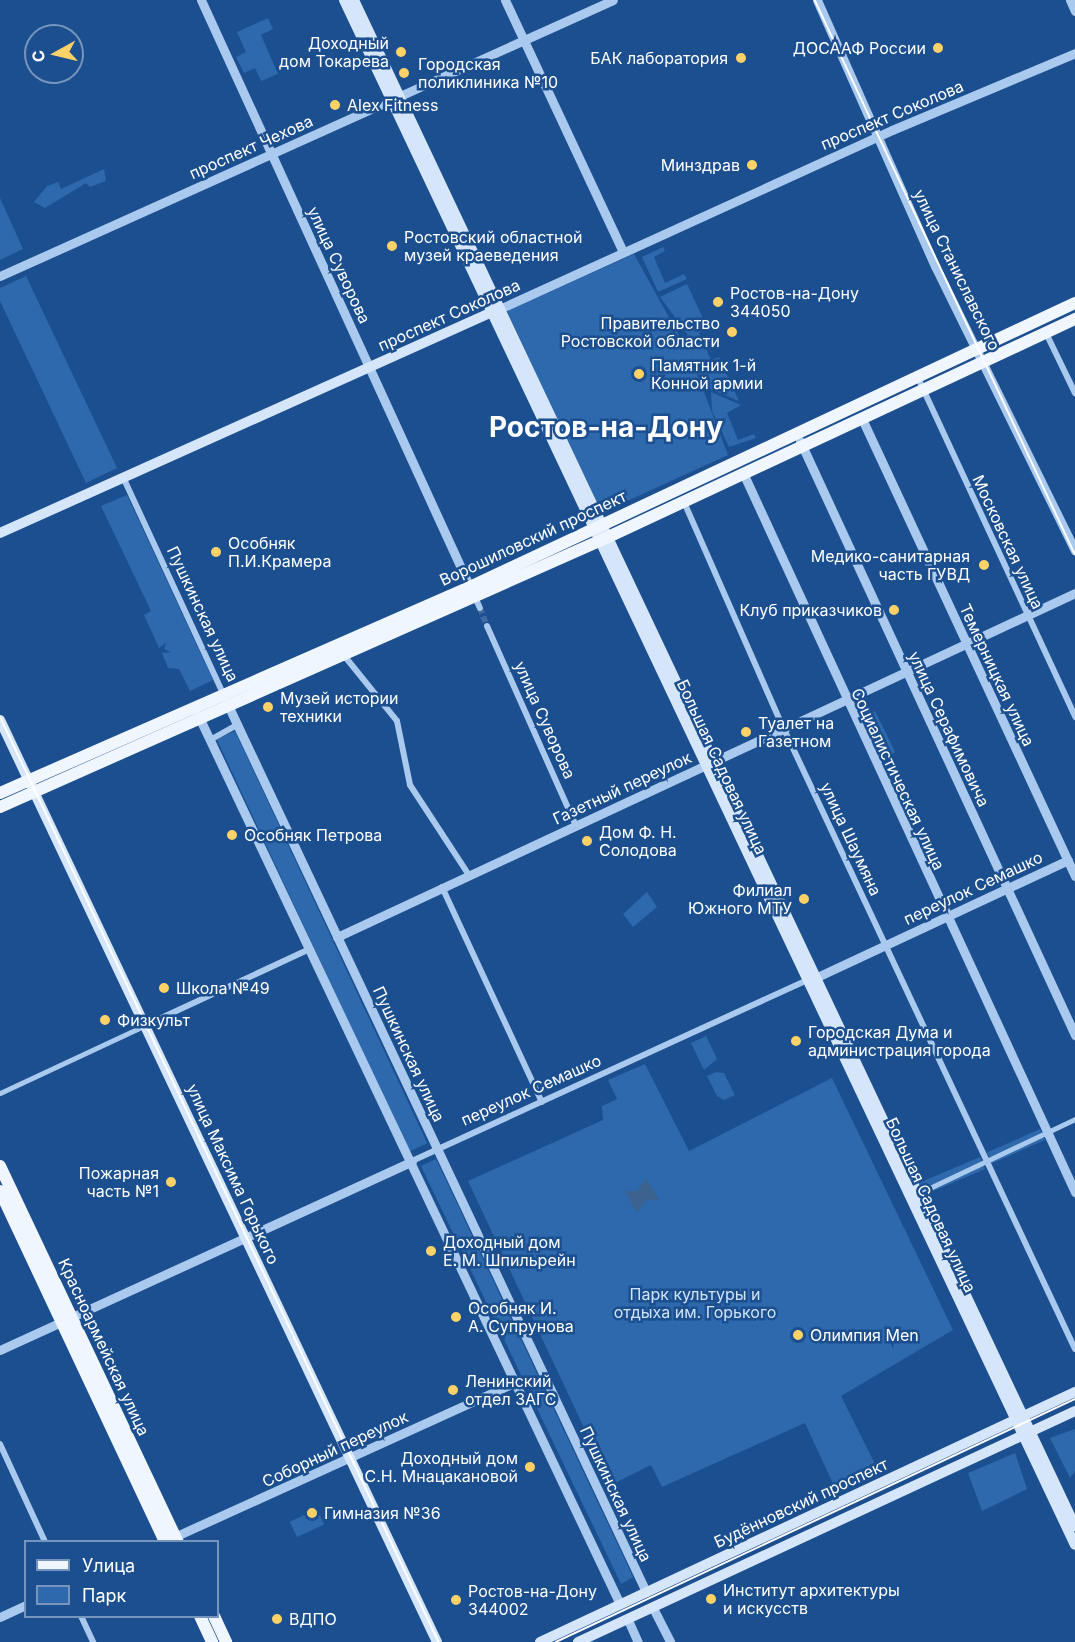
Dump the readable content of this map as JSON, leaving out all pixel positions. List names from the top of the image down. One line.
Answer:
{"streets":{"main road":["проспект Соколова","Ворошиловский проспект","Большая Садовая улица","улица Максима Горького","Красноармейская улица","Будённовский проспект"],"street":["проспект Чехова","улица Суворова","улица Станиславского","Московская улица","Пушкинская улица","Темерницкая улица","улица Серафимовича","Социалистическая улица","Газетный переулок","улица Шаумяна","переулок Семашко","Соборный переулок"]},"crossings":[["проспект Соколова","улица Суворова"],["проспект Соколова","улица Станиславского"],["проспект Соколова","Пушкинская улица"],["проспект Соколова","Большая Садовая улица"],["проспект Чехова","улица Суворова"],["проспект Чехова","Большая Садовая улица"],["улица Суворова","Ворошиловский проспект"],["улица Суворова","Газетный переулок"],["улица Станиславского","Ворошиловский проспект"],["Ворошиловский проспект","Московская улица"],["Ворошиловский проспект","Пушкинская улица"],["Ворошиловский проспект","Темерницкая улица"],["Ворошиловский проспект","улица Серафимовича"],["Ворошиловский проспект","Большая Садовая улица"],["Ворошиловский проспект","Социалистическая улица"],["Ворошиловский проспект","улица Шаумяна"],["Ворошиловский проспект","улица Максима Горького"],["Московская улица","Газетный переулок"],["Пушкинская улица","Газетный переулок"],["Пушкинская улица","переулок Семашко"],["Пушкинская улица","Будённовский проспект"],["Темерницкая улица","Газетный переулок"],["Темерницкая улица","переулок Семашко"],["улица Серафимовича","Газетный переулок"],["улица Серафимовича","переулок Семашко"],["Большая Садовая улица","Газетный переулок"],["Большая Садовая улица","переулок Семашко"],["Большая Садовая улица","Будённовский проспект"],["Социалистическая улица","Газетный переулок"],["Социалистическая улица","переулок Семашко"],["Газетный переулок","улица Шаумяна"],["улица Шаумяна","переулок Семашко"],["переулок Семашко","улица Максима Горького"],["переулок Семашко","Красноармейская улица"],["улица Максима Горького","Соборный переулок"],["Красноармейская улица","Соборный переулок"]],"districts":["Ростов-на-Дону"],"parks":["Парк культуры и отдыха им. Горького"],"places":["ДОСААФ России","Доходный дом Токарева","БАК лаборатория","Городская поликлиника №10","Alex Fitness","Минздрав","Ростовский областной музей краеведения","Ростов-на-Дону 344050","Правительство Ростовской области","Памятник 1-й Конной армии","Особняк П.И.Крамера","Медико-санитарная часть ГУВД","Клуб приказчиков","Музей истории техники","Туалет на Газетном","Особняк Петрова","Дом Ф. Н. Солодова","Филиал Южного МТУ","Школа №49","Физкульт","Городская Дума и администрация города","Пожарная часть №1","Доходный дом Е. М. Шпильрейн","Особняк И. А. Супрунова","Олимпия Men","Ленинский отдел ЗАГС","Доходный дом С.Н. Мнацакановой","Гимназия №36","Институт архитектуры и искусств","Ростов-на-Дону 344002","ВДПО"],"legend":["Улица","Парк"],"north":"left"}
